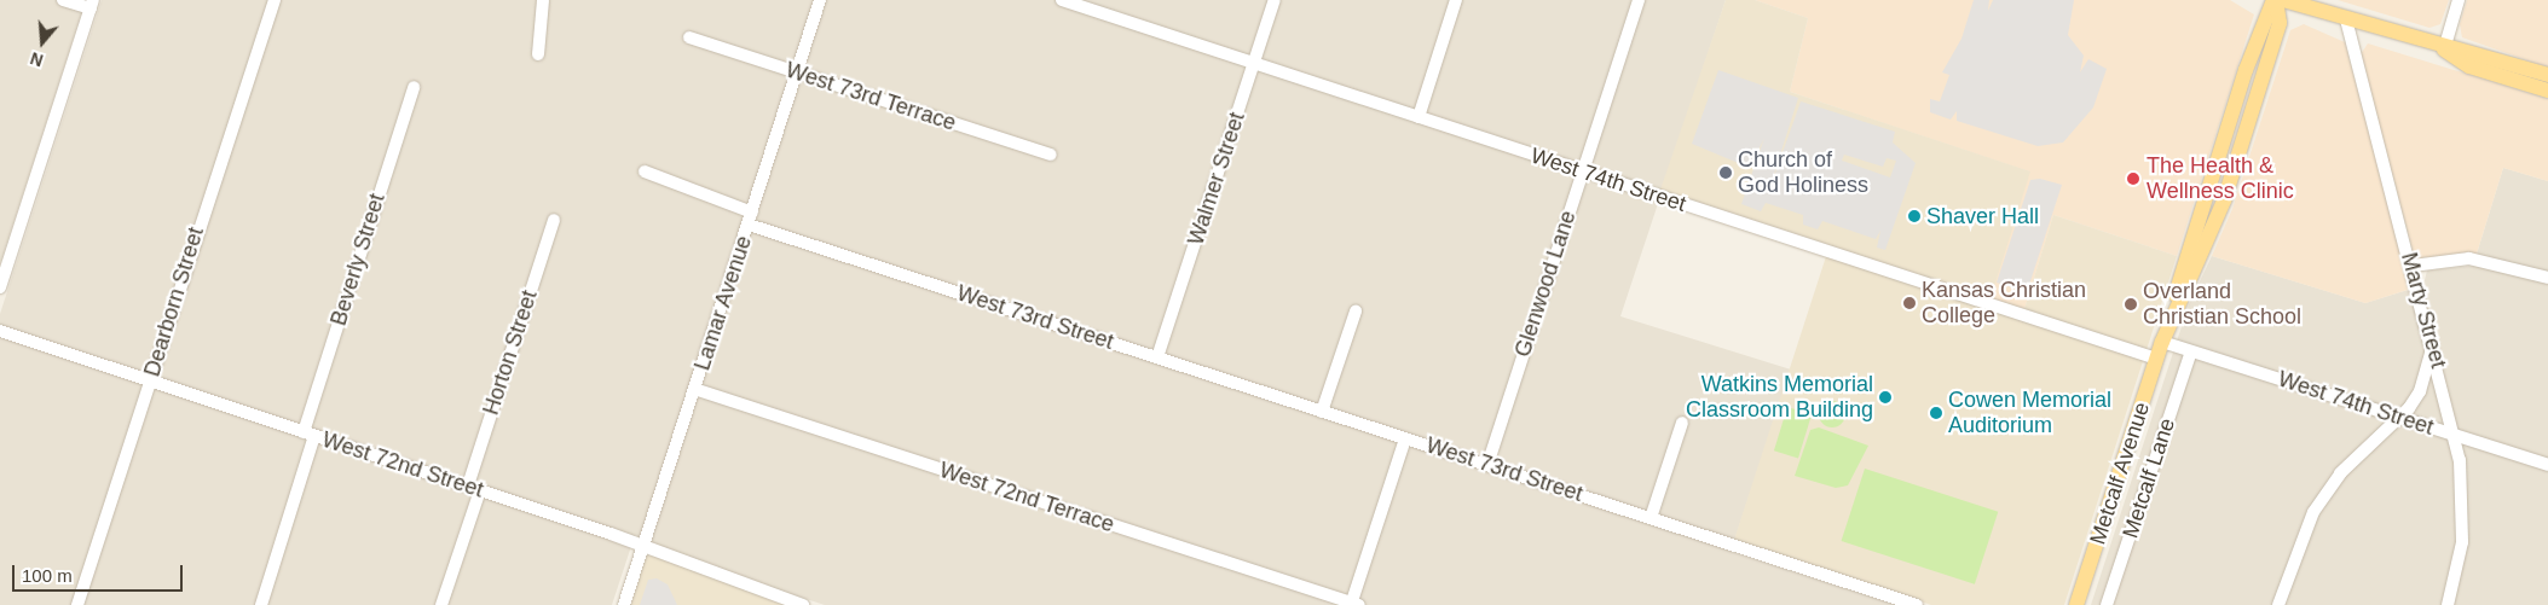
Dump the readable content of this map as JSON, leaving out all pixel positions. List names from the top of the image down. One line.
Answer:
{"streets":{"main road":["Metcalf Avenue"],"street":["West 73rd Terrace","Walmer Street","West 74th Street","Beverly Street","Glenwood Lane","Dearborn Street","Lamar Avenue","Marty Street","West 73rd Street","Horton Street","West 72nd Street","Metcalf Lane","West 72nd Terrace"]},"crossings":[["West 73rd Terrace","Lamar Avenue"],["Walmer Street","West 74th Street"],["Walmer Street","West 73rd Street"],["West 74th Street","Glenwood Lane"],["West 74th Street","Marty Street"],["West 74th Street","Metcalf Avenue"],["West 74th Street","Metcalf Lane"],["Beverly Street","West 72nd Street"],["Glenwood Lane","West 73rd Street"],["Dearborn Street","West 72nd Street"],["Lamar Avenue","West 73rd Street"],["Lamar Avenue","West 72nd Street"],["Lamar Avenue","West 72nd Terrace"],["Horton Street","West 72nd Street"]],"places":["Church of God Holiness","The Health & Wellness Clinic","Shaver Hall","Kansas Christian College","Overland Christian School","Watkins Memorial Classroom Building","Cowen Memorial Auditorium"],"scale_bar":"100 m","north":"bottom"}
